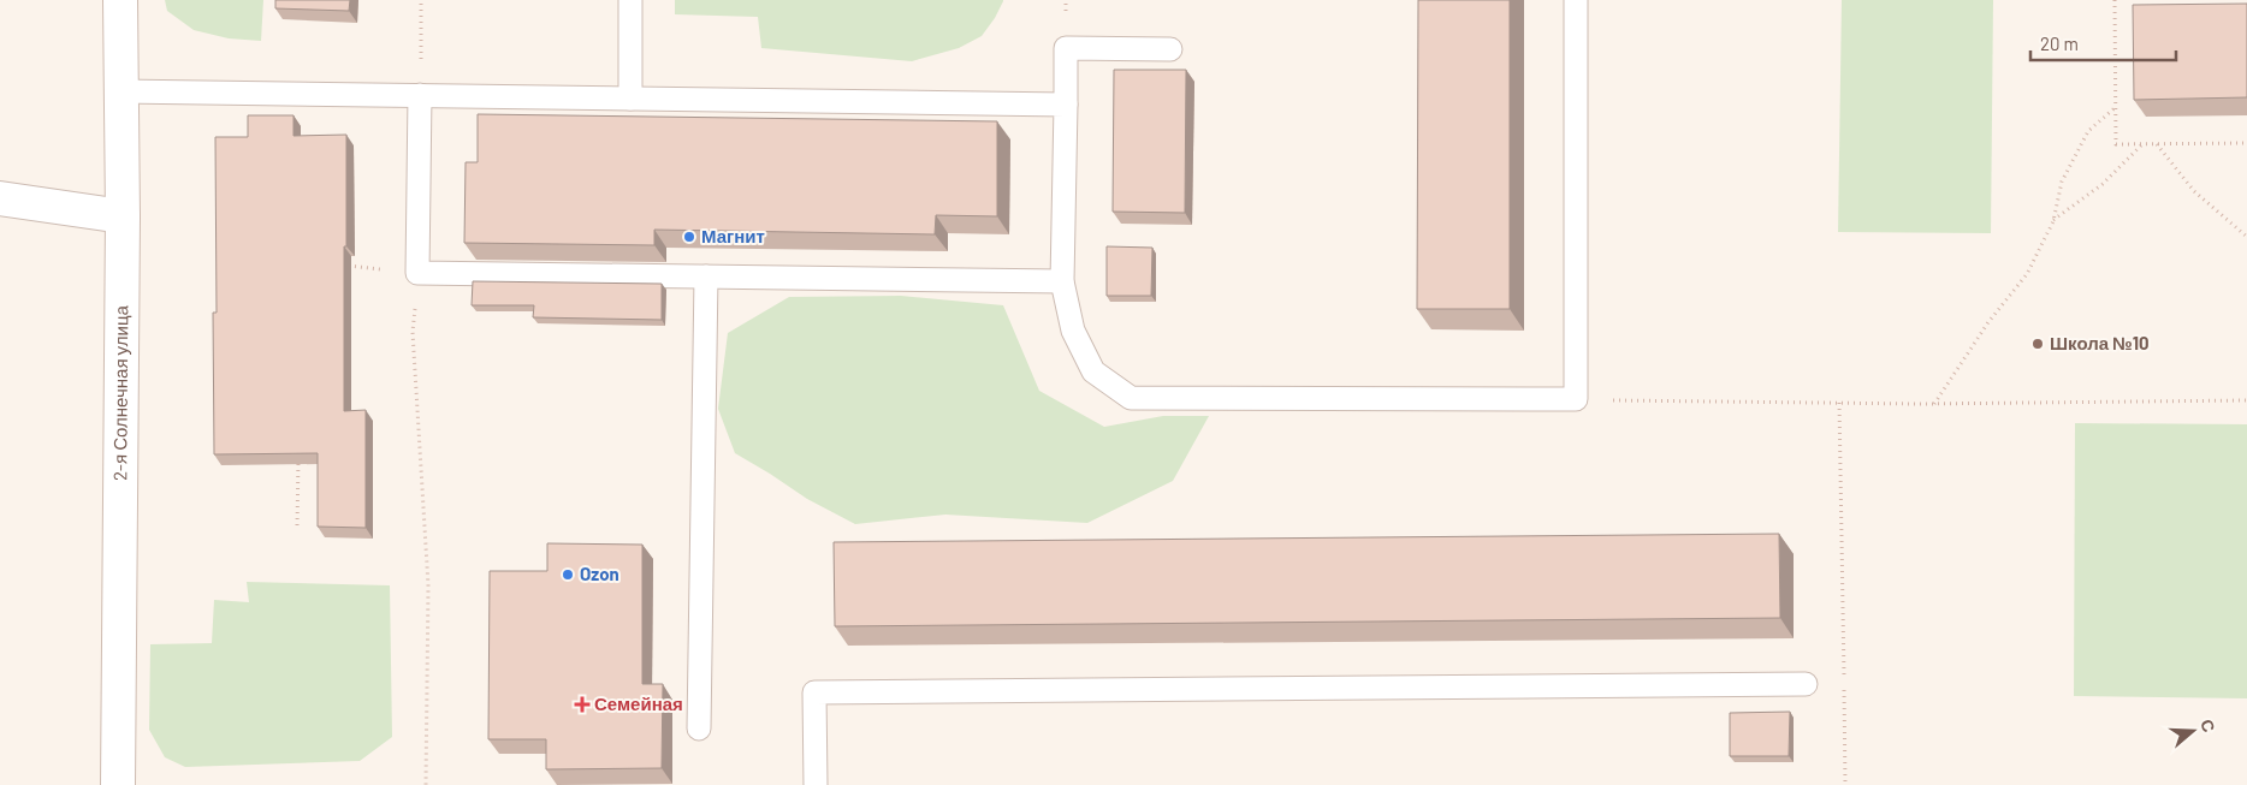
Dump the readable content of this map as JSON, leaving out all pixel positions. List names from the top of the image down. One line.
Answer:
{"streets":{"main road":["2-я Солнечная улица"]},"places":{"other":["Магнит","Школа №10","Ozon"],"health":["Семейная"]},"scale_bar":"20 m","north":"right"}
